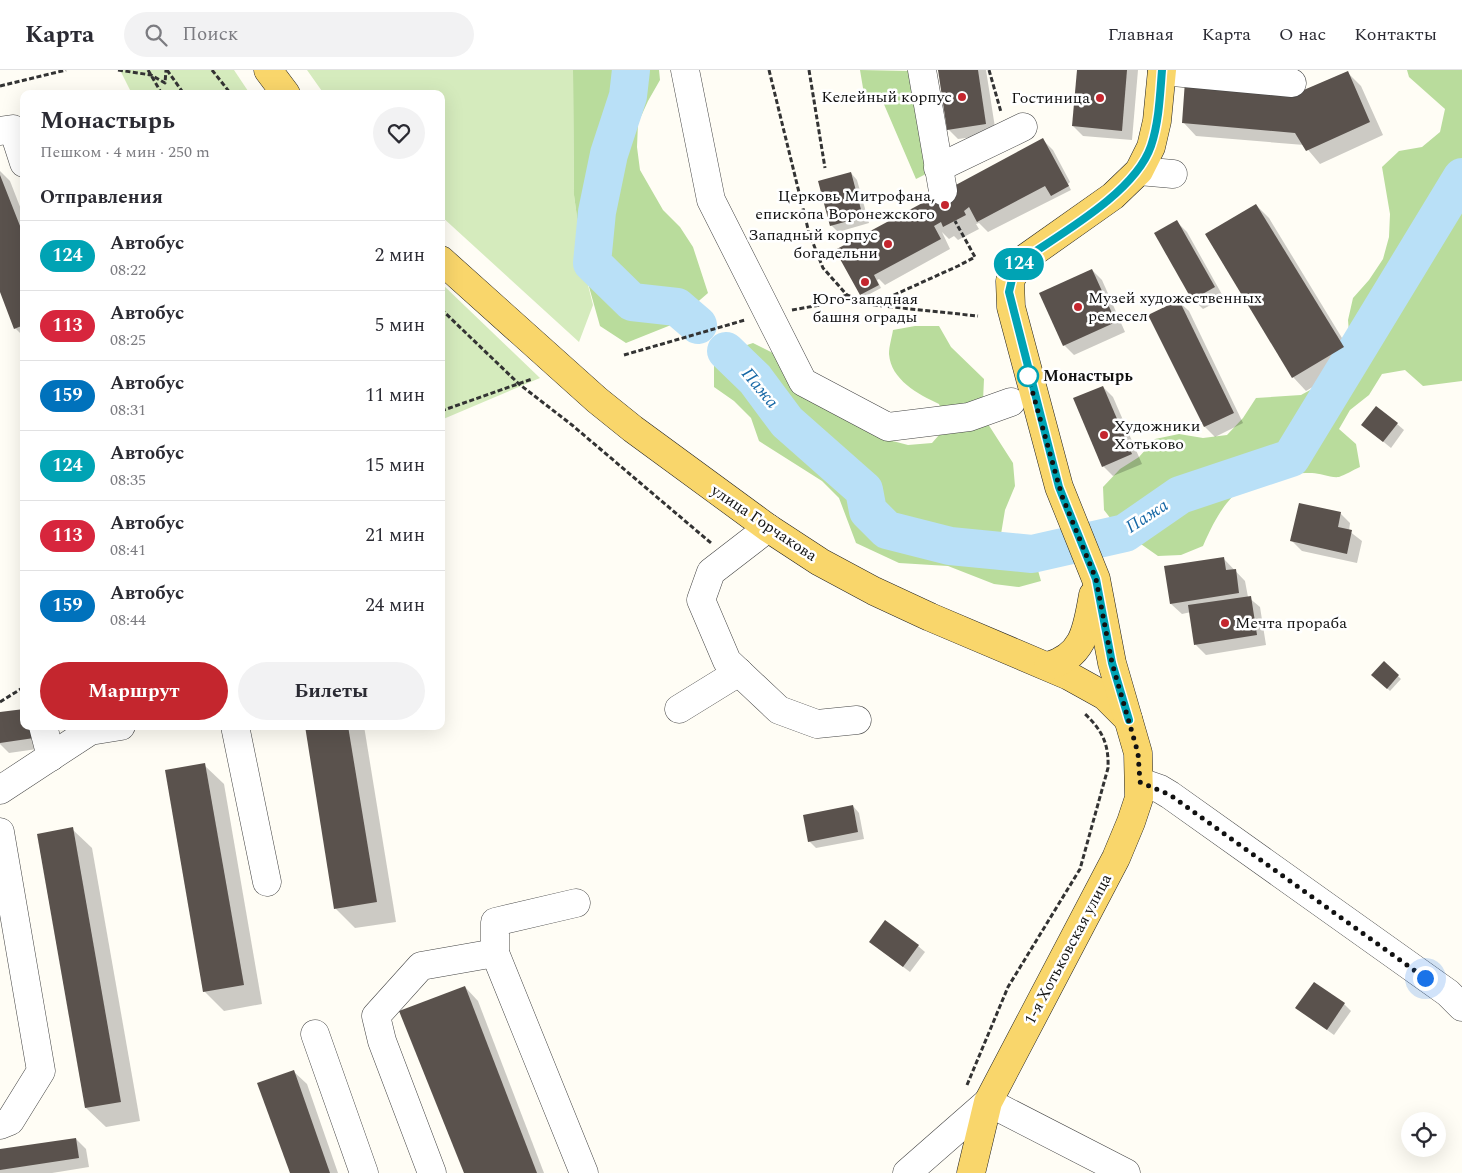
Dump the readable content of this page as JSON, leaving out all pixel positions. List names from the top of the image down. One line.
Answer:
{"streets":{"main road":["улица Горчакова","1-я Хотьковская улица"]},"crossings":[["улица Горчакова","1-я Хотьковская улица"]],"water":["Пажа"],"places":["Келейный корпус","Гостиница","Церковь Митрофана, епископа Воронежского","Западный корпус богадельни","Юго-западная башня ограды","Музей художественных ремесел","Монастырь","Художники Хотьково","Мечта прораба"],"lines":["bus line 124"],"page":{"header":"Карта","search":"Поиск","nav":["Главная","Карта","О нас","Контакты"],"on_map":"124","heading":[["Монастырь","Пешком · 4 мин · 250 m"],"Отправления"],"list":[{"mark":"124","name":"Автобус","note":"08:22","value":"2 мин"},{"mark":"113","name":"Автобус","note":"08:25","value":"5 мин"},{"mark":"159","name":"Автобус","note":"08:31","value":"11 мин"},{"mark":"124","name":"Автобус","note":"08:35","value":"15 мин"},{"mark":"113","name":"Автобус","note":"08:41","value":"21 мин"},{"mark":"159","name":"Автобус","note":"08:44","value":"24 мин"}],"buttons":["Маршрут","Билеты"]}}
